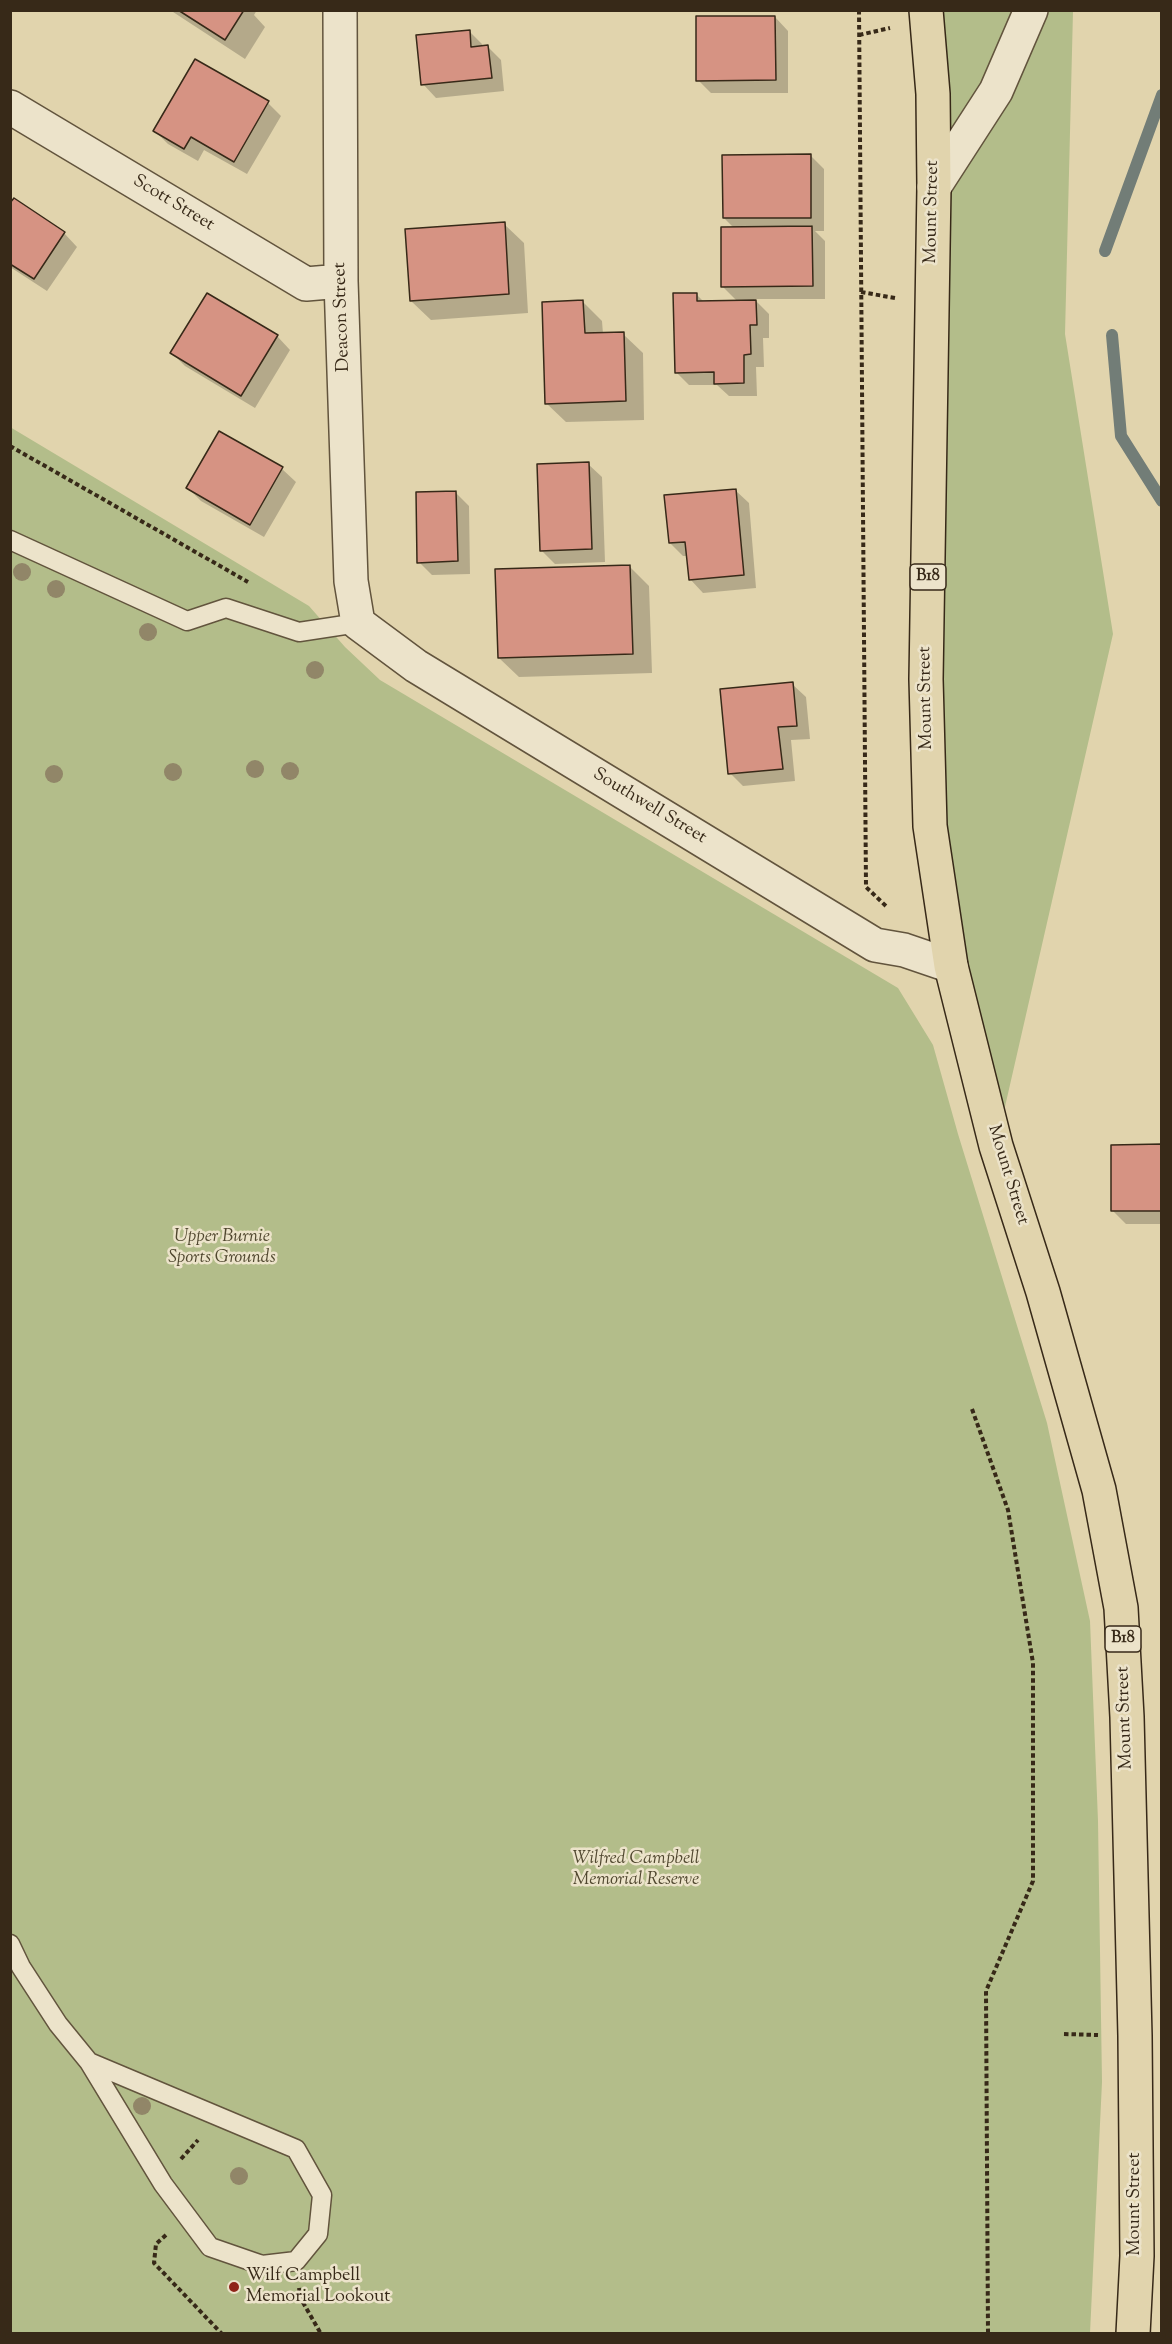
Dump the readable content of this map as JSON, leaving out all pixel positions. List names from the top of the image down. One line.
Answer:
{"streets":{"highway":["Mount Street","B18"],"street":["Scott Street","Deacon Street","Southwell Street"]},"crossings":[["Scott Street","Deacon Street"],["Mount Street","Southwell Street"],["Deacon Street","Southwell Street"]],"parks":["Upper Burnie Sports Grounds","Wilfred Campbell Memorial Reserve"],"places":["Wilf Campbell Memorial Lookout"]}
